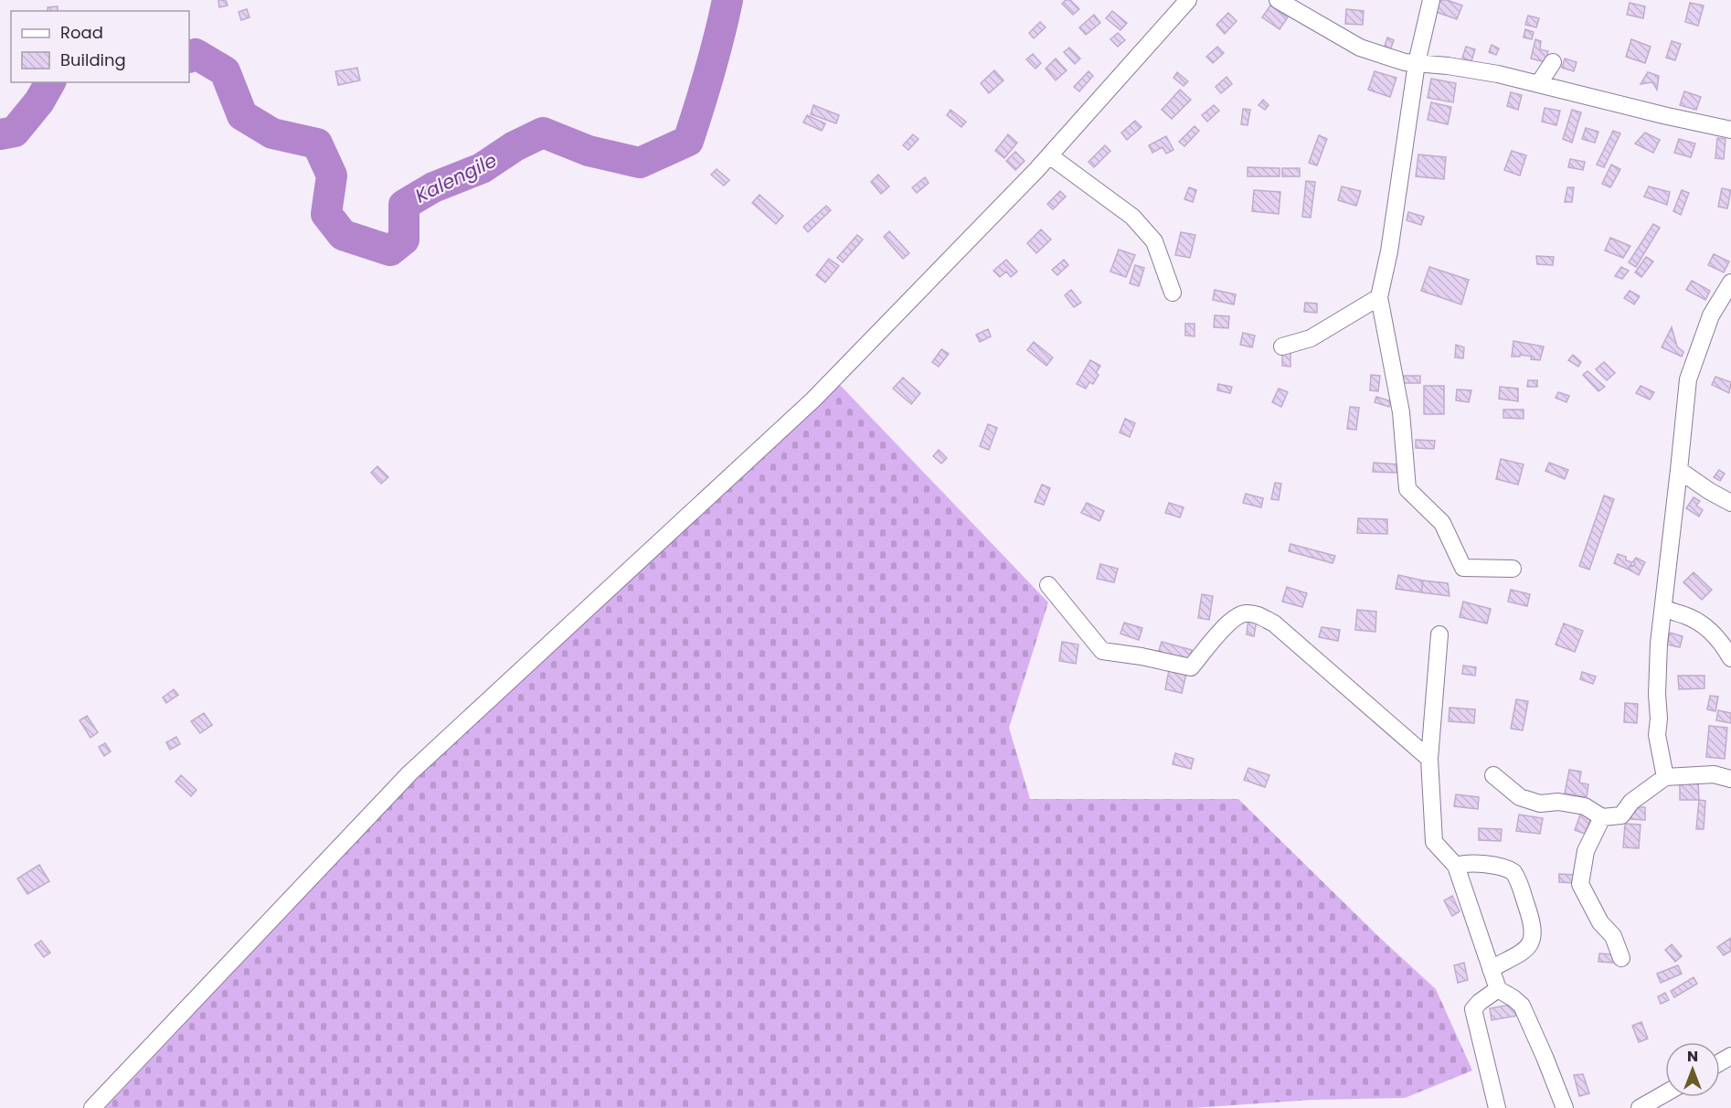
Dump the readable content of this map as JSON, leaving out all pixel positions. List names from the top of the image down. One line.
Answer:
{"water":["Kalengile"],"legend":["Road","Building"],"north":"top"}
